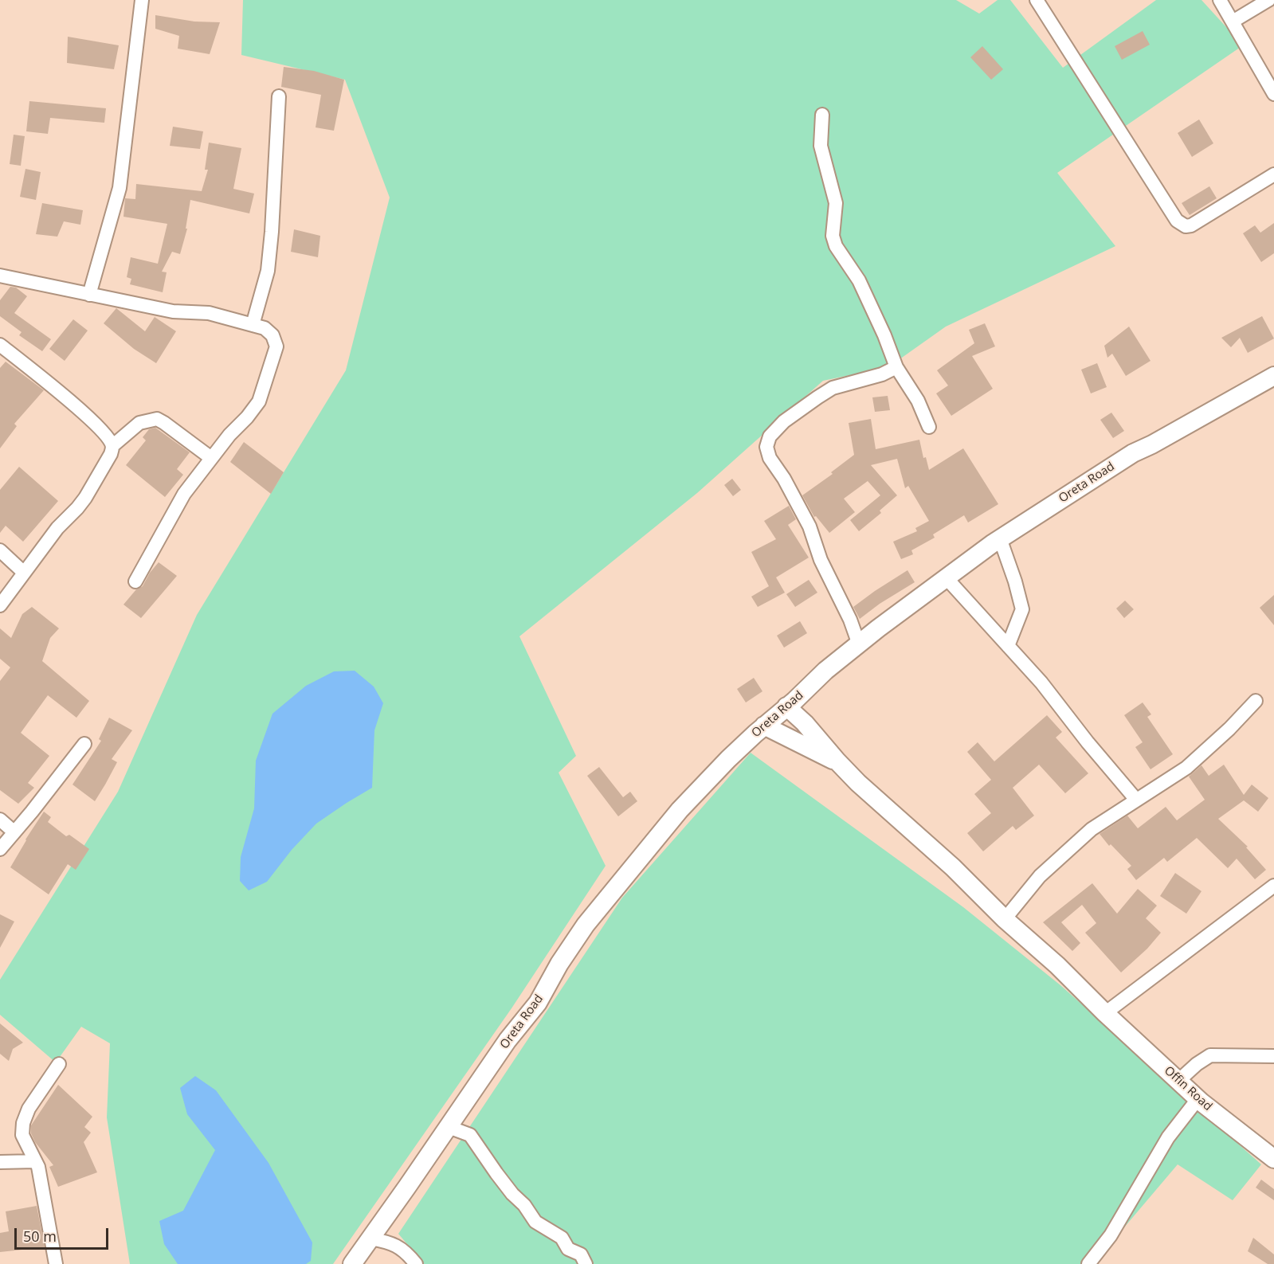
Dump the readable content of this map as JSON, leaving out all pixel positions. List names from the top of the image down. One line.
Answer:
{"streets":{"street":["Oreta Road","Offin Road"]},"scale_bar":"50 m"}
